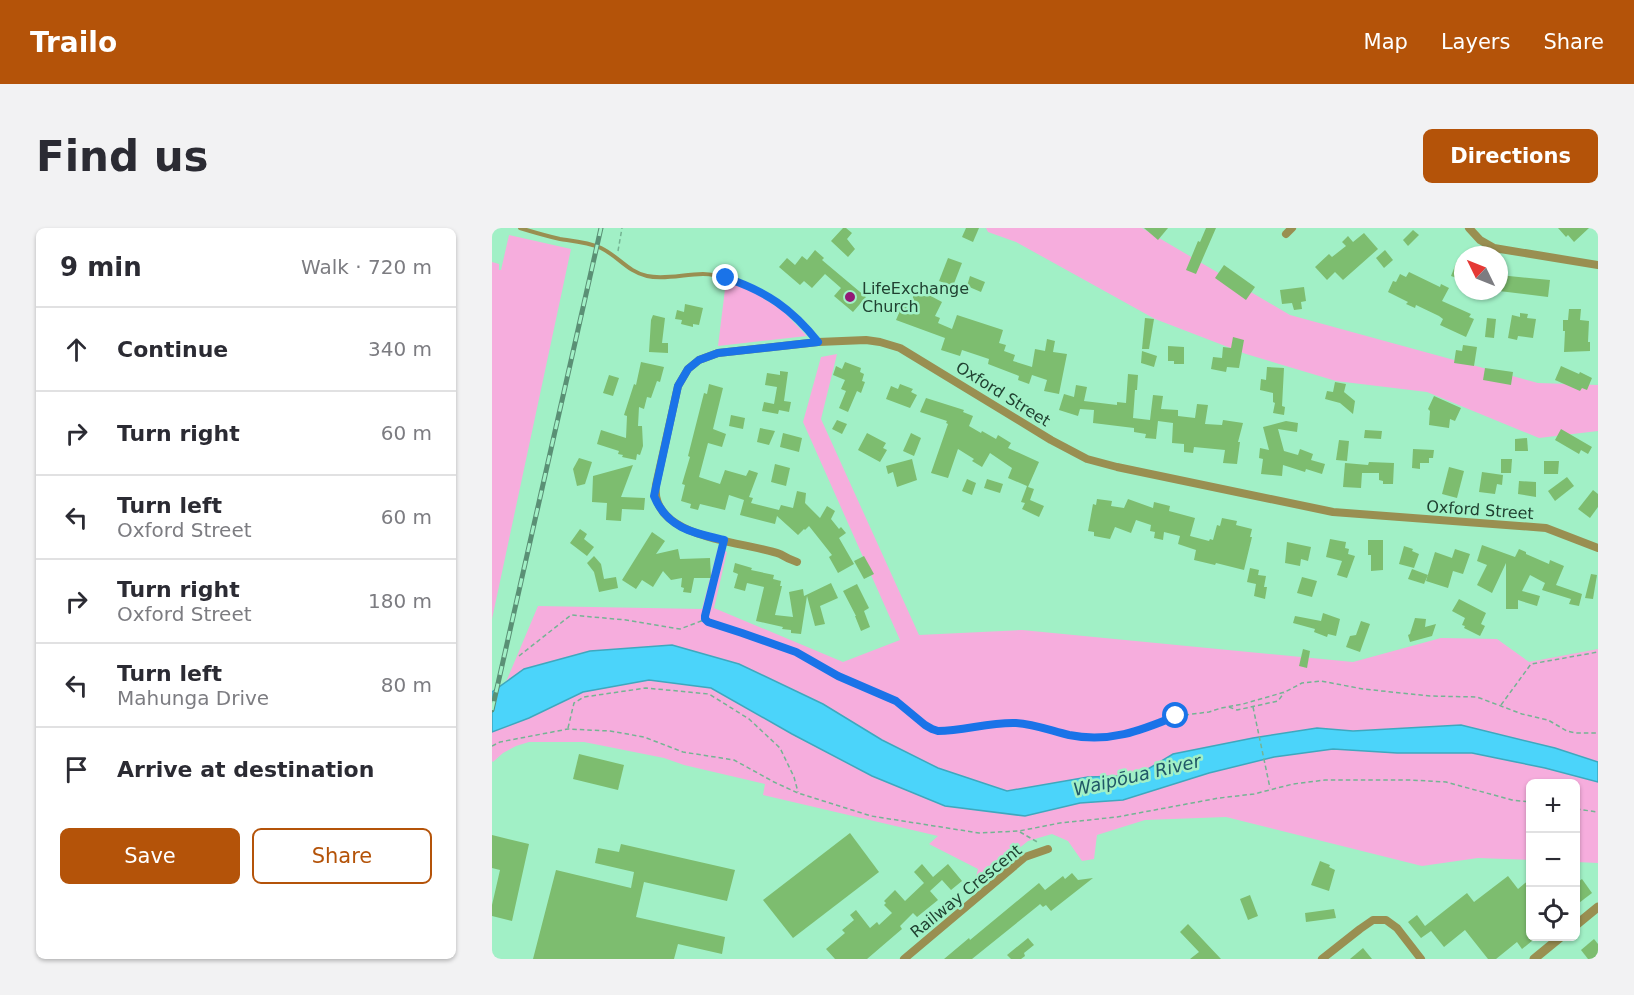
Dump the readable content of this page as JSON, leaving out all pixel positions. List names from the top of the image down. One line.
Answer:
{"streets":{"street":["Oxford Street","Railway Crescent"]},"water":["Waipōua River"],"places":["LifeExchange Church"],"north":"top left","page":{"header":"Trailo","nav":["Map","Layers","Share"],"buttons":["Directions",["Save","Share"]],"title":"Find us","heading":["9 min","Walk · 720 m"],"list":[["Continue","340 m"],["Turn right","60 m"],["Turn left","Oxford Street","60 m"],["Turn right","Oxford Street","180 m"],["Turn left","Mahunga Drive","80 m"],"Arrive at destination"],"map_buttons":["+","−"]}}
